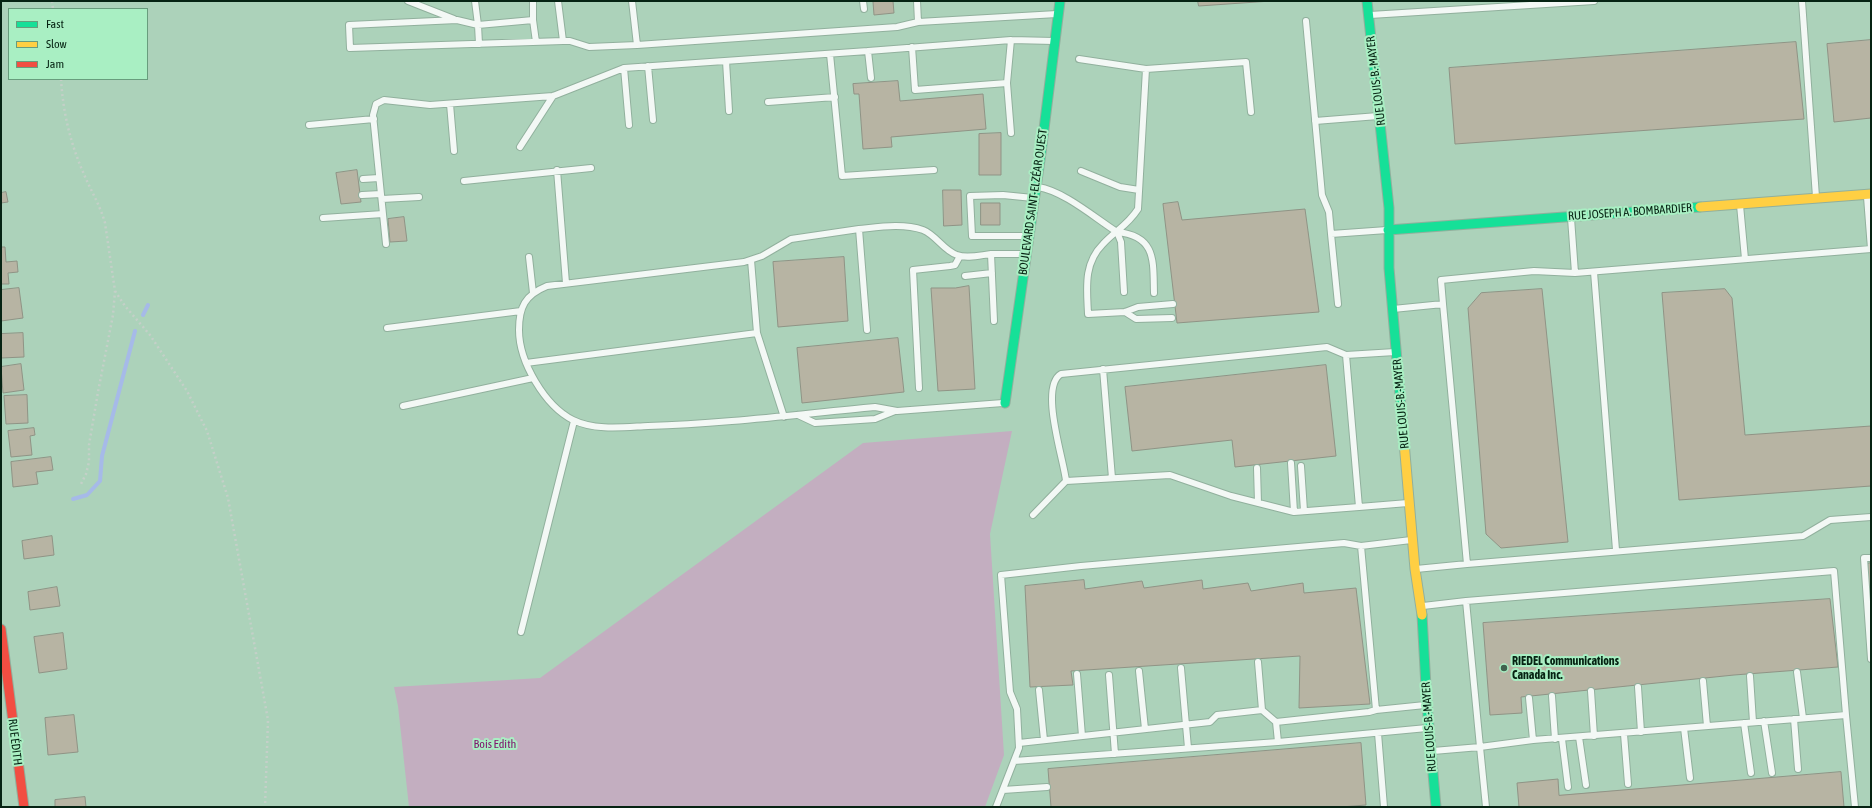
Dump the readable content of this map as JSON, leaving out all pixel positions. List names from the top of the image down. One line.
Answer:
{"streets":{"street":["RUE LOUIS-B.-MAYER","BOULEVARD SAINT-ELZÉAR OUEST","RUE JOSEPH A. BOMBARDIER","RUE ÉDITH"]},"crossings":[["RUE LOUIS-B.-MAYER","RUE JOSEPH A. BOMBARDIER"]],"parks":["Bois Edith"],"places":["RIEDEL Communications Canada Inc."],"legend":["Fast","Slow","Jam"]}
